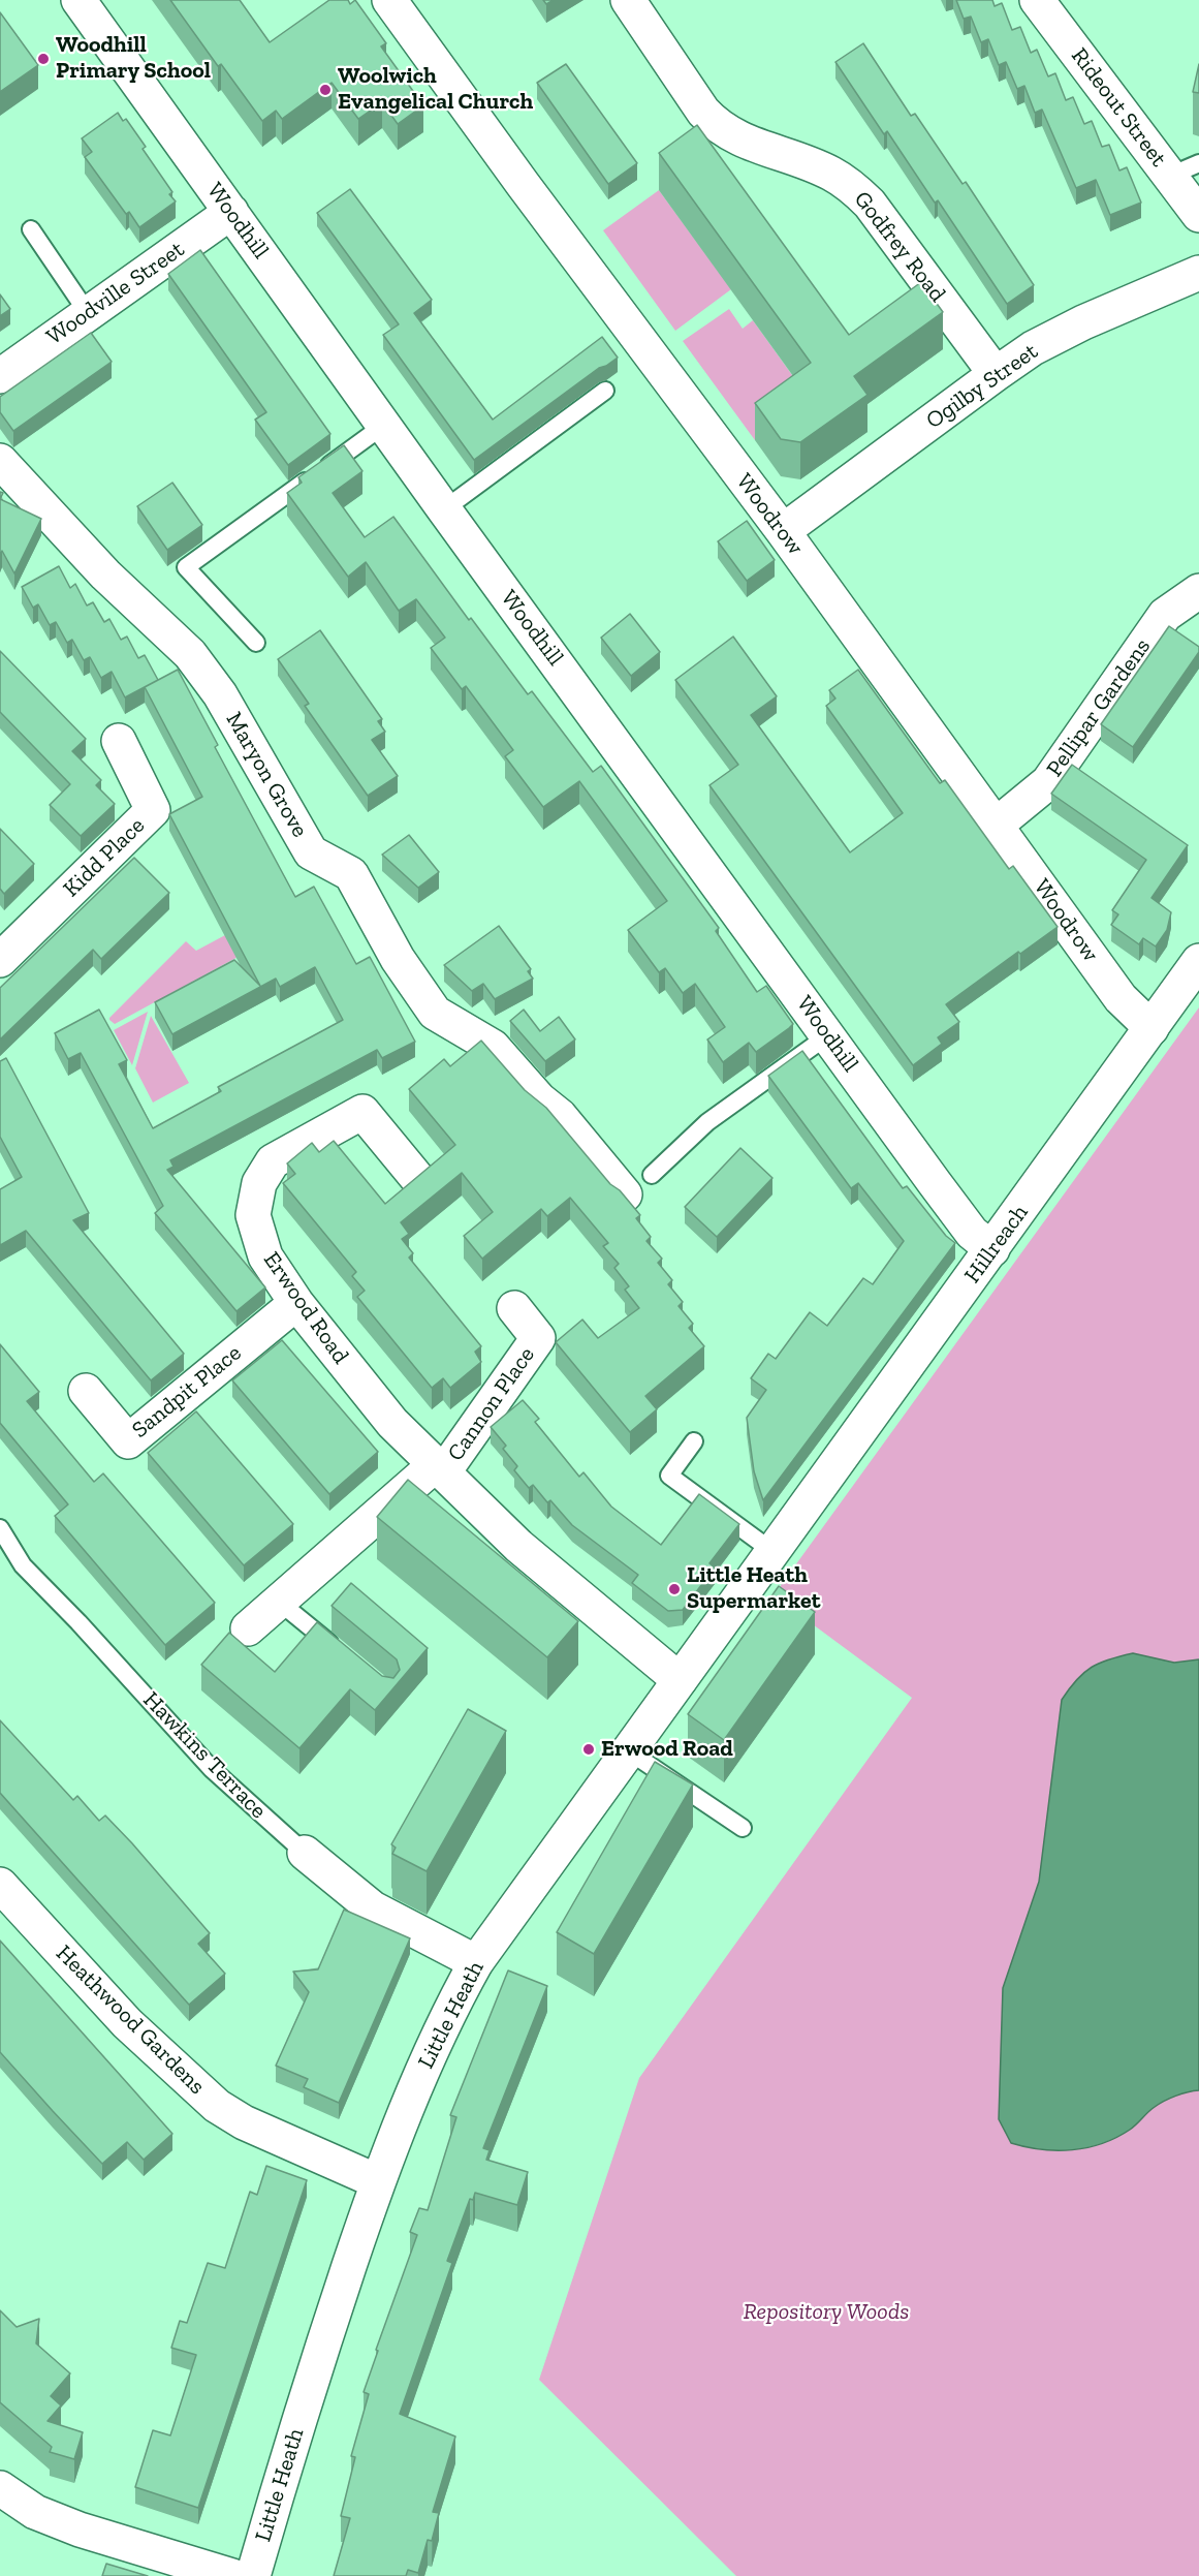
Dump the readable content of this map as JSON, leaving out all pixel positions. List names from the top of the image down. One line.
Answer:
{"streets":{"street":["Rideout Street","Woodhill","Godfrey Road","Woodville Street","Ogilby Street","Woodrow","Pellipar Gardens","Maryon Grove","Kidd Place","Hillreach","Erwood Road","Sandpit Place","Cannon Place","Hawkins Terrace","Little Heath","Heathwood Gardens"]},"crossings":[["Woodhill","Woodville Street"],["Woodhill","Hillreach"],["Godfrey Road","Ogilby Street"],["Ogilby Street","Woodrow"],["Woodrow","Pellipar Gardens"],["Woodrow","Hillreach"],["Hillreach","Little Heath"],["Erwood Road","Sandpit Place"],["Erwood Road","Cannon Place"],["Erwood Road","Little Heath"],["Hawkins Terrace","Little Heath"],["Little Heath","Heathwood Gardens"]],"parks":["Repository Woods"],"places":["Woodhill Primary School","Woolwich Evangelical Church","Little Heath Supermarket","Erwood Road"]}
